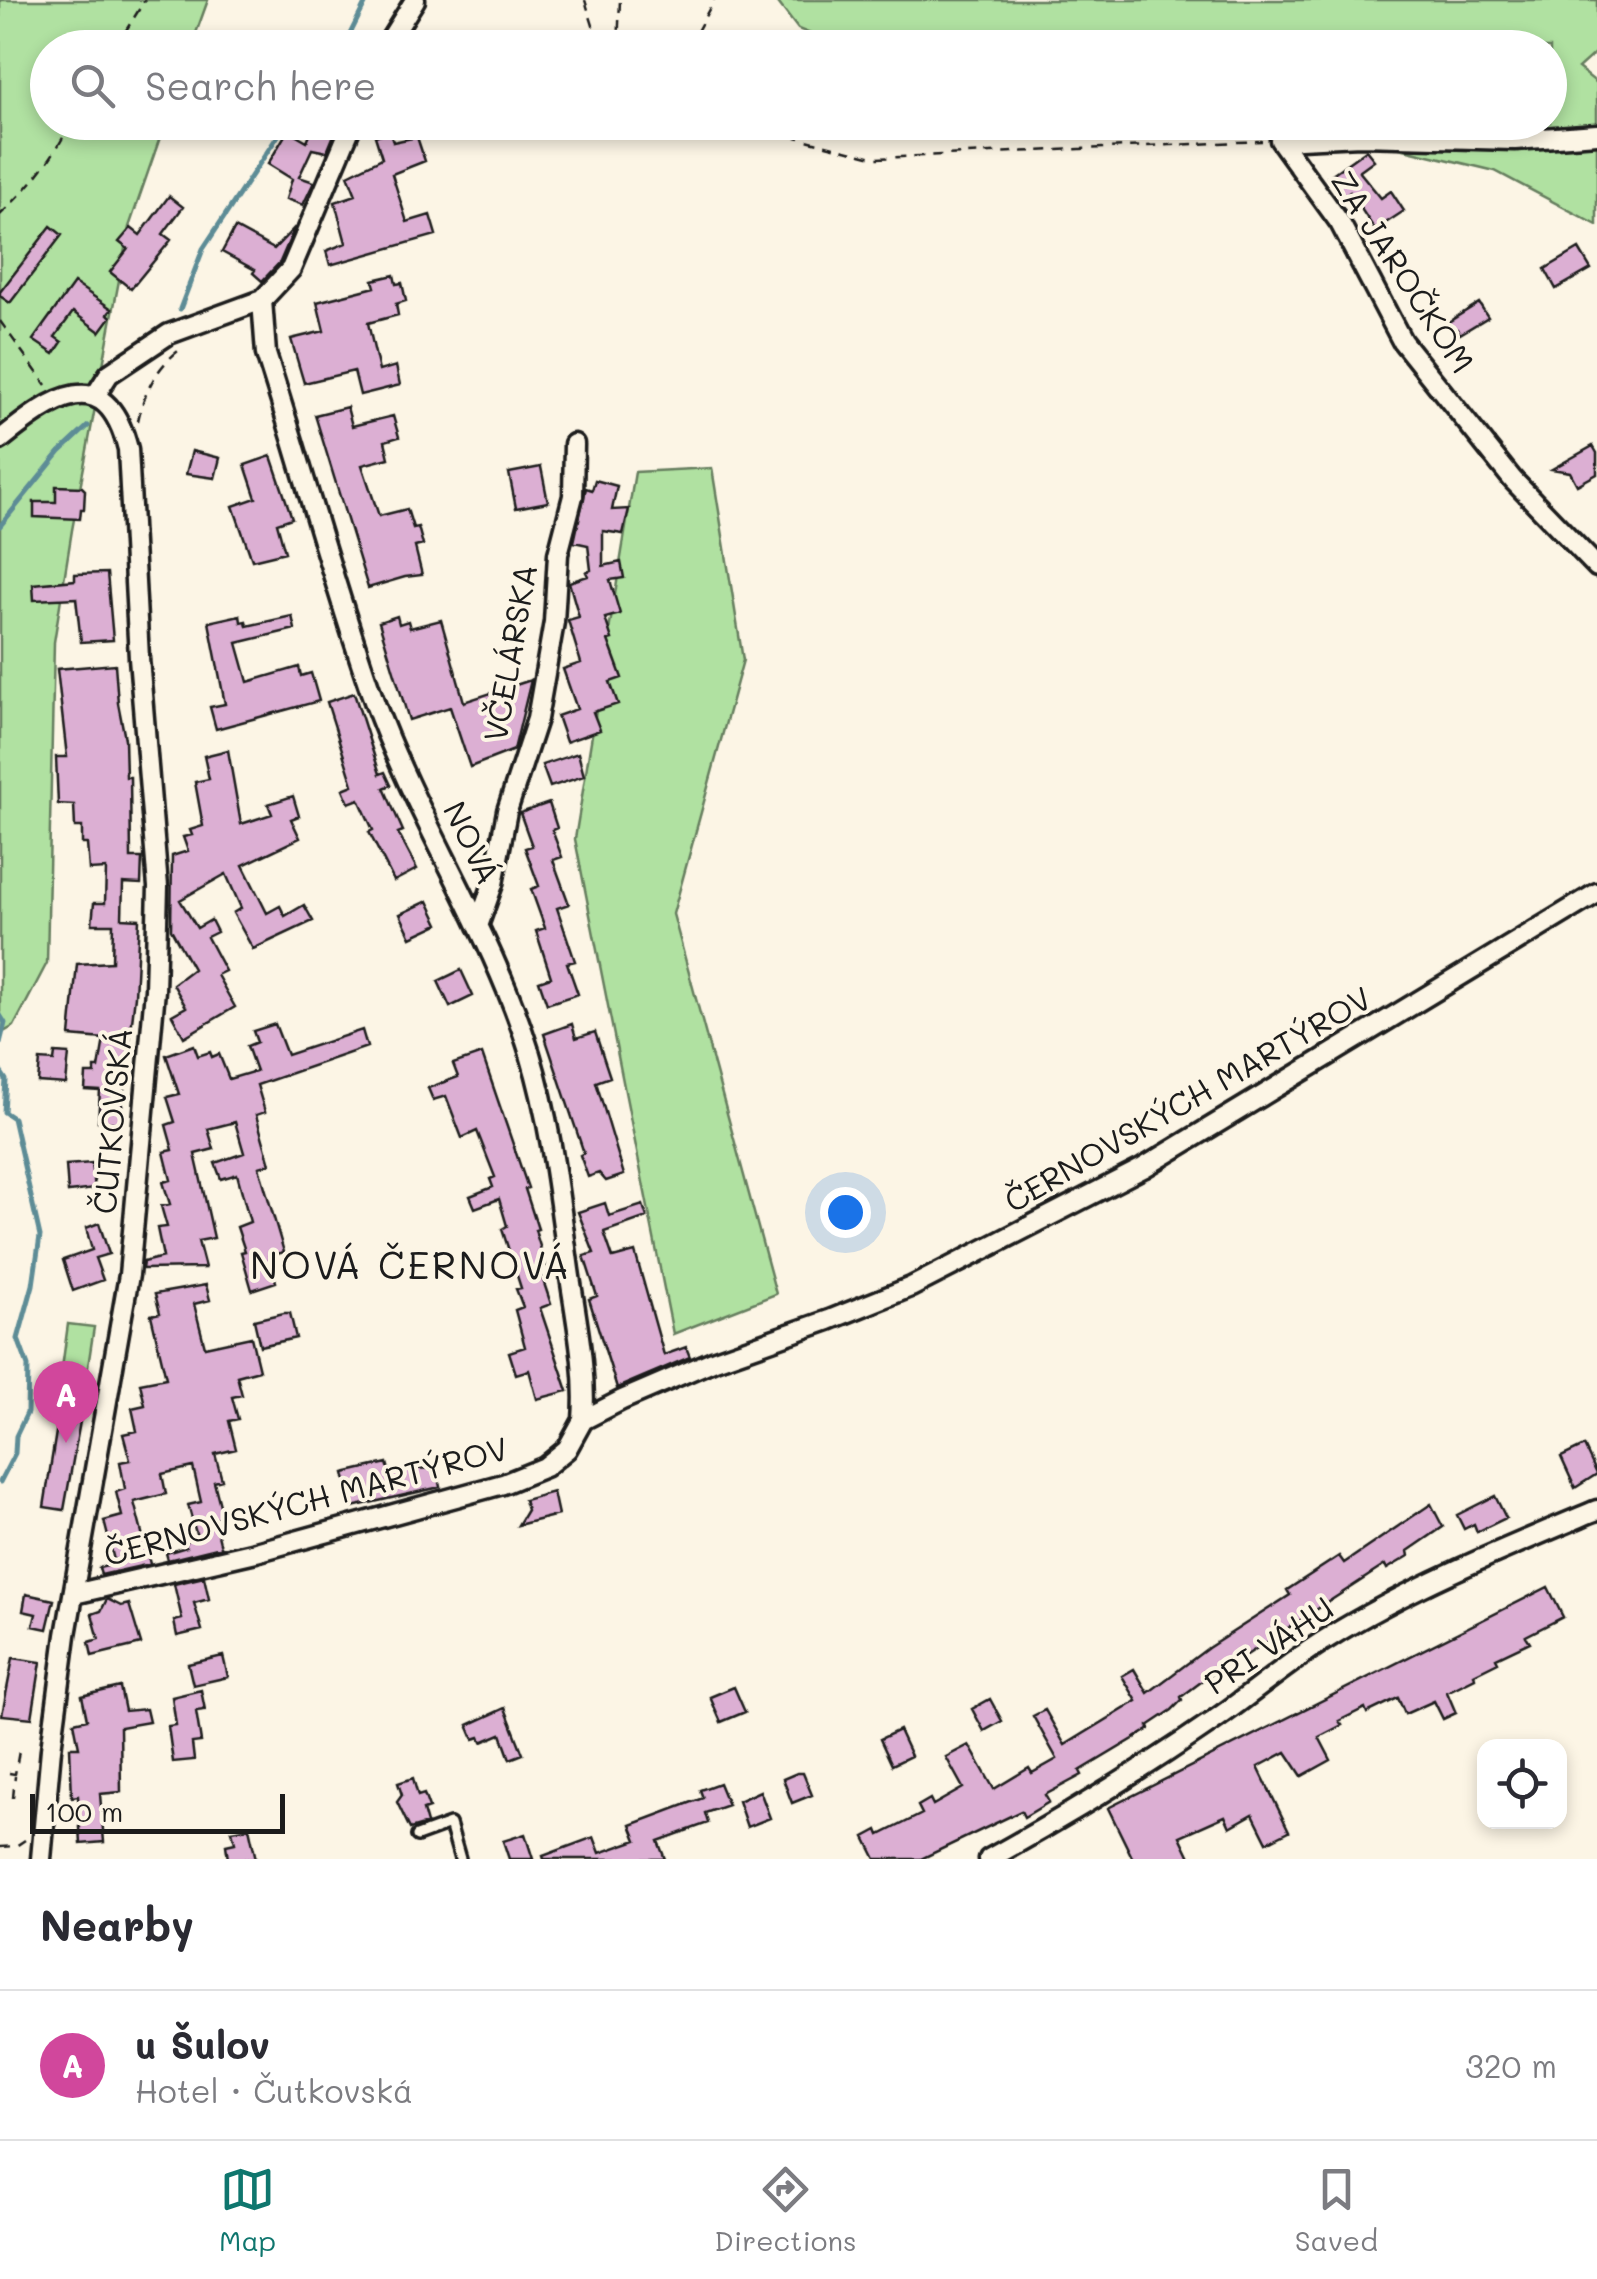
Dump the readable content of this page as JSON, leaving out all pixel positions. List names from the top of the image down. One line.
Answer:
{"streets":{"street":["ZA JAROČKOM","VČELÁRSKA","NOVÁ","ČERNOVSKÝCH MARTÝROV","ČUTKOVSKÁ","PRI VÁHU"]},"crossings":[["VČELÁRSKA","NOVÁ"],["NOVÁ","ČERNOVSKÝCH MARTÝROV"],["ČERNOVSKÝCH MARTÝROV","ČUTKOVSKÁ"]],"districts":["NOVÁ ČERNOVÁ"],"scale_bar":"100 m","page":{"search":"Search here","pins":"A","scale":"100 m","heading":"Nearby","list":[{"mark":"A","name":"u Šulov","note":"Hotel · Čutkovská","value":"320 m"}],"nav":["Map","Directions","Saved"]}}
